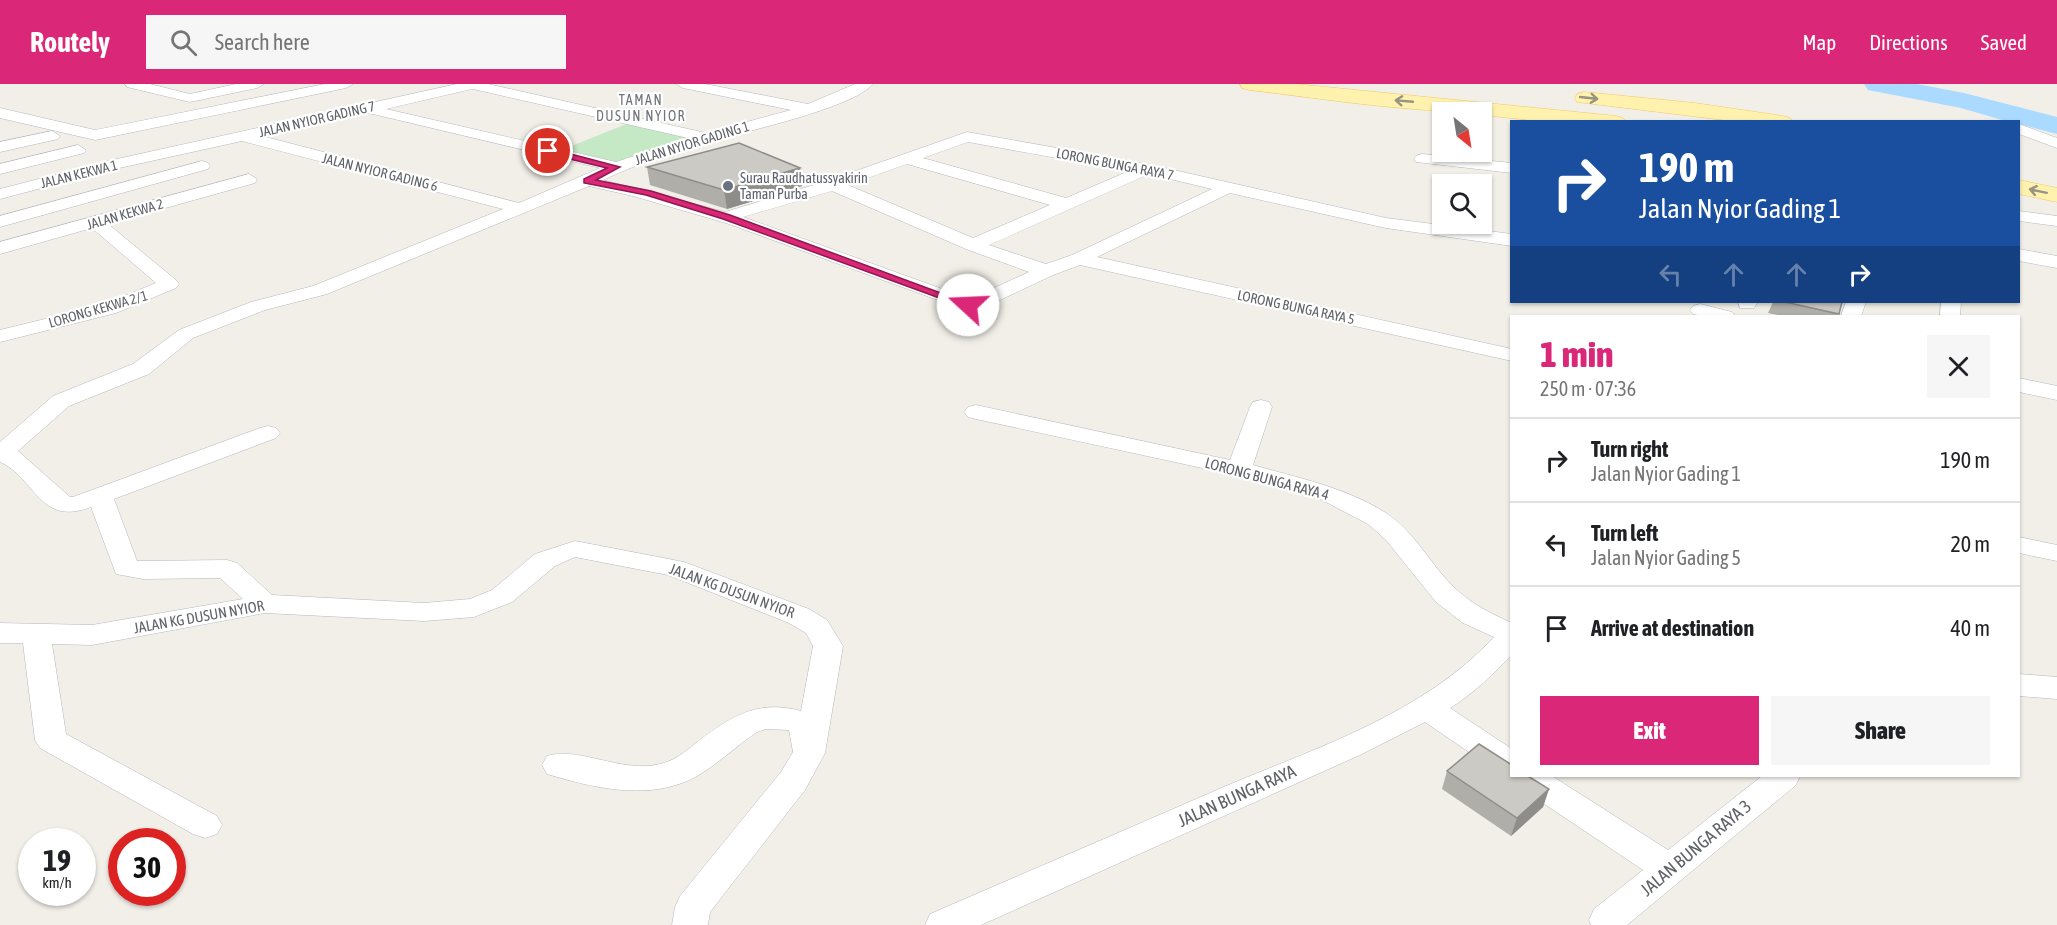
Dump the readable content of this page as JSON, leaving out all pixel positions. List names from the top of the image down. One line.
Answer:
{"streets":{"street":["JALAN NYIOR GADING 7","JALAN NYIOR GADING 1","LORONG BUNGA RAYA 7","JALAN NYIOR GADING 6","JALAN KEKWA 1","JALAN KEKWA 2","LORONG BUNGA RAYA 5","LORONG KEKWA 2/1","LORONG BUNGA RAYA 4","JALAN KG DUSUN NYIOR","JALAN BUNGA RAYA","JALAN BUNGA RAYA 3"]},"crossings":[["JALAN NYIOR GADING 7","JALAN NYIOR GADING 6"],["JALAN NYIOR GADING 7","JALAN KEKWA 1"],["JALAN NYIOR GADING 1","JALAN NYIOR GADING 6"],["JALAN KEKWA 2","LORONG KEKWA 2/1"]],"districts":["TAMAN DUSUN NYIOR"],"places":["Surau Raudhatussyakirin Taman Purba"],"north":"bottom right","page":{"header":"Routely","search":"Search here","nav":["Map","Directions","Saved"],"turn":["190 m","Jalan Nyior Gading 1"],"heading":["1 min","250 m · 07:36"],"list":[{"name":"Turn right","note":"Jalan Nyior Gading 1","value":"190 m"},{"name":"Turn left","note":"Jalan Nyior Gading 5","value":"20 m"},{"name":"Arrive at destination","value":"40 m"}],"buttons":["Exit","Share"],"speed":"19 km/h","limit":"30"}}
